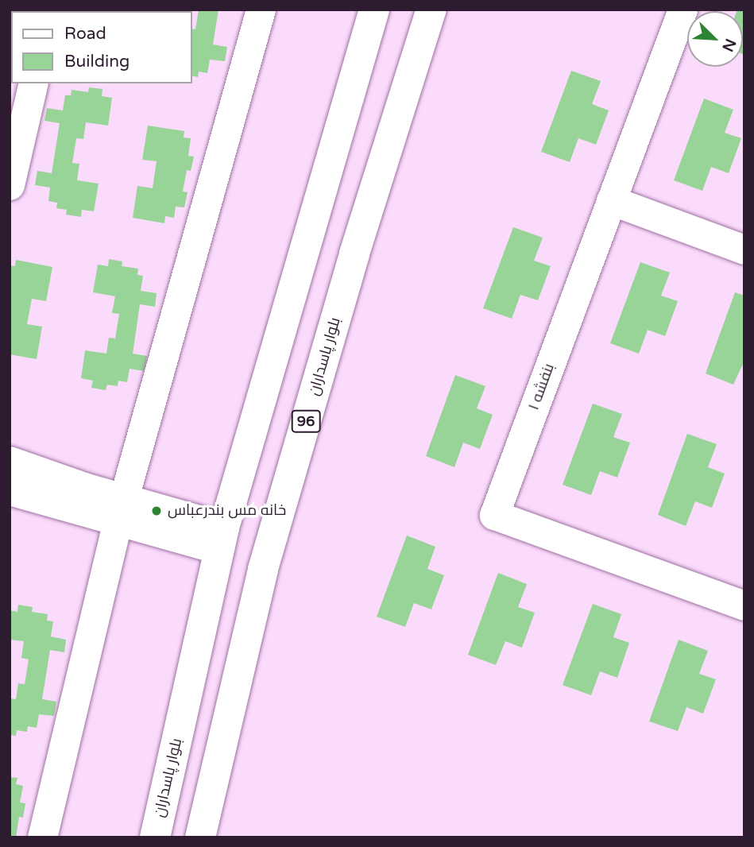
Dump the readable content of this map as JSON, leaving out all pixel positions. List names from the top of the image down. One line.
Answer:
{"streets":{"main road":["بلوار پاسداران","96"],"street":["بنفشه ۱"]},"places":["خانه مس بندرعباس"],"legend":["Road","Building"],"north":"bottom right"}
